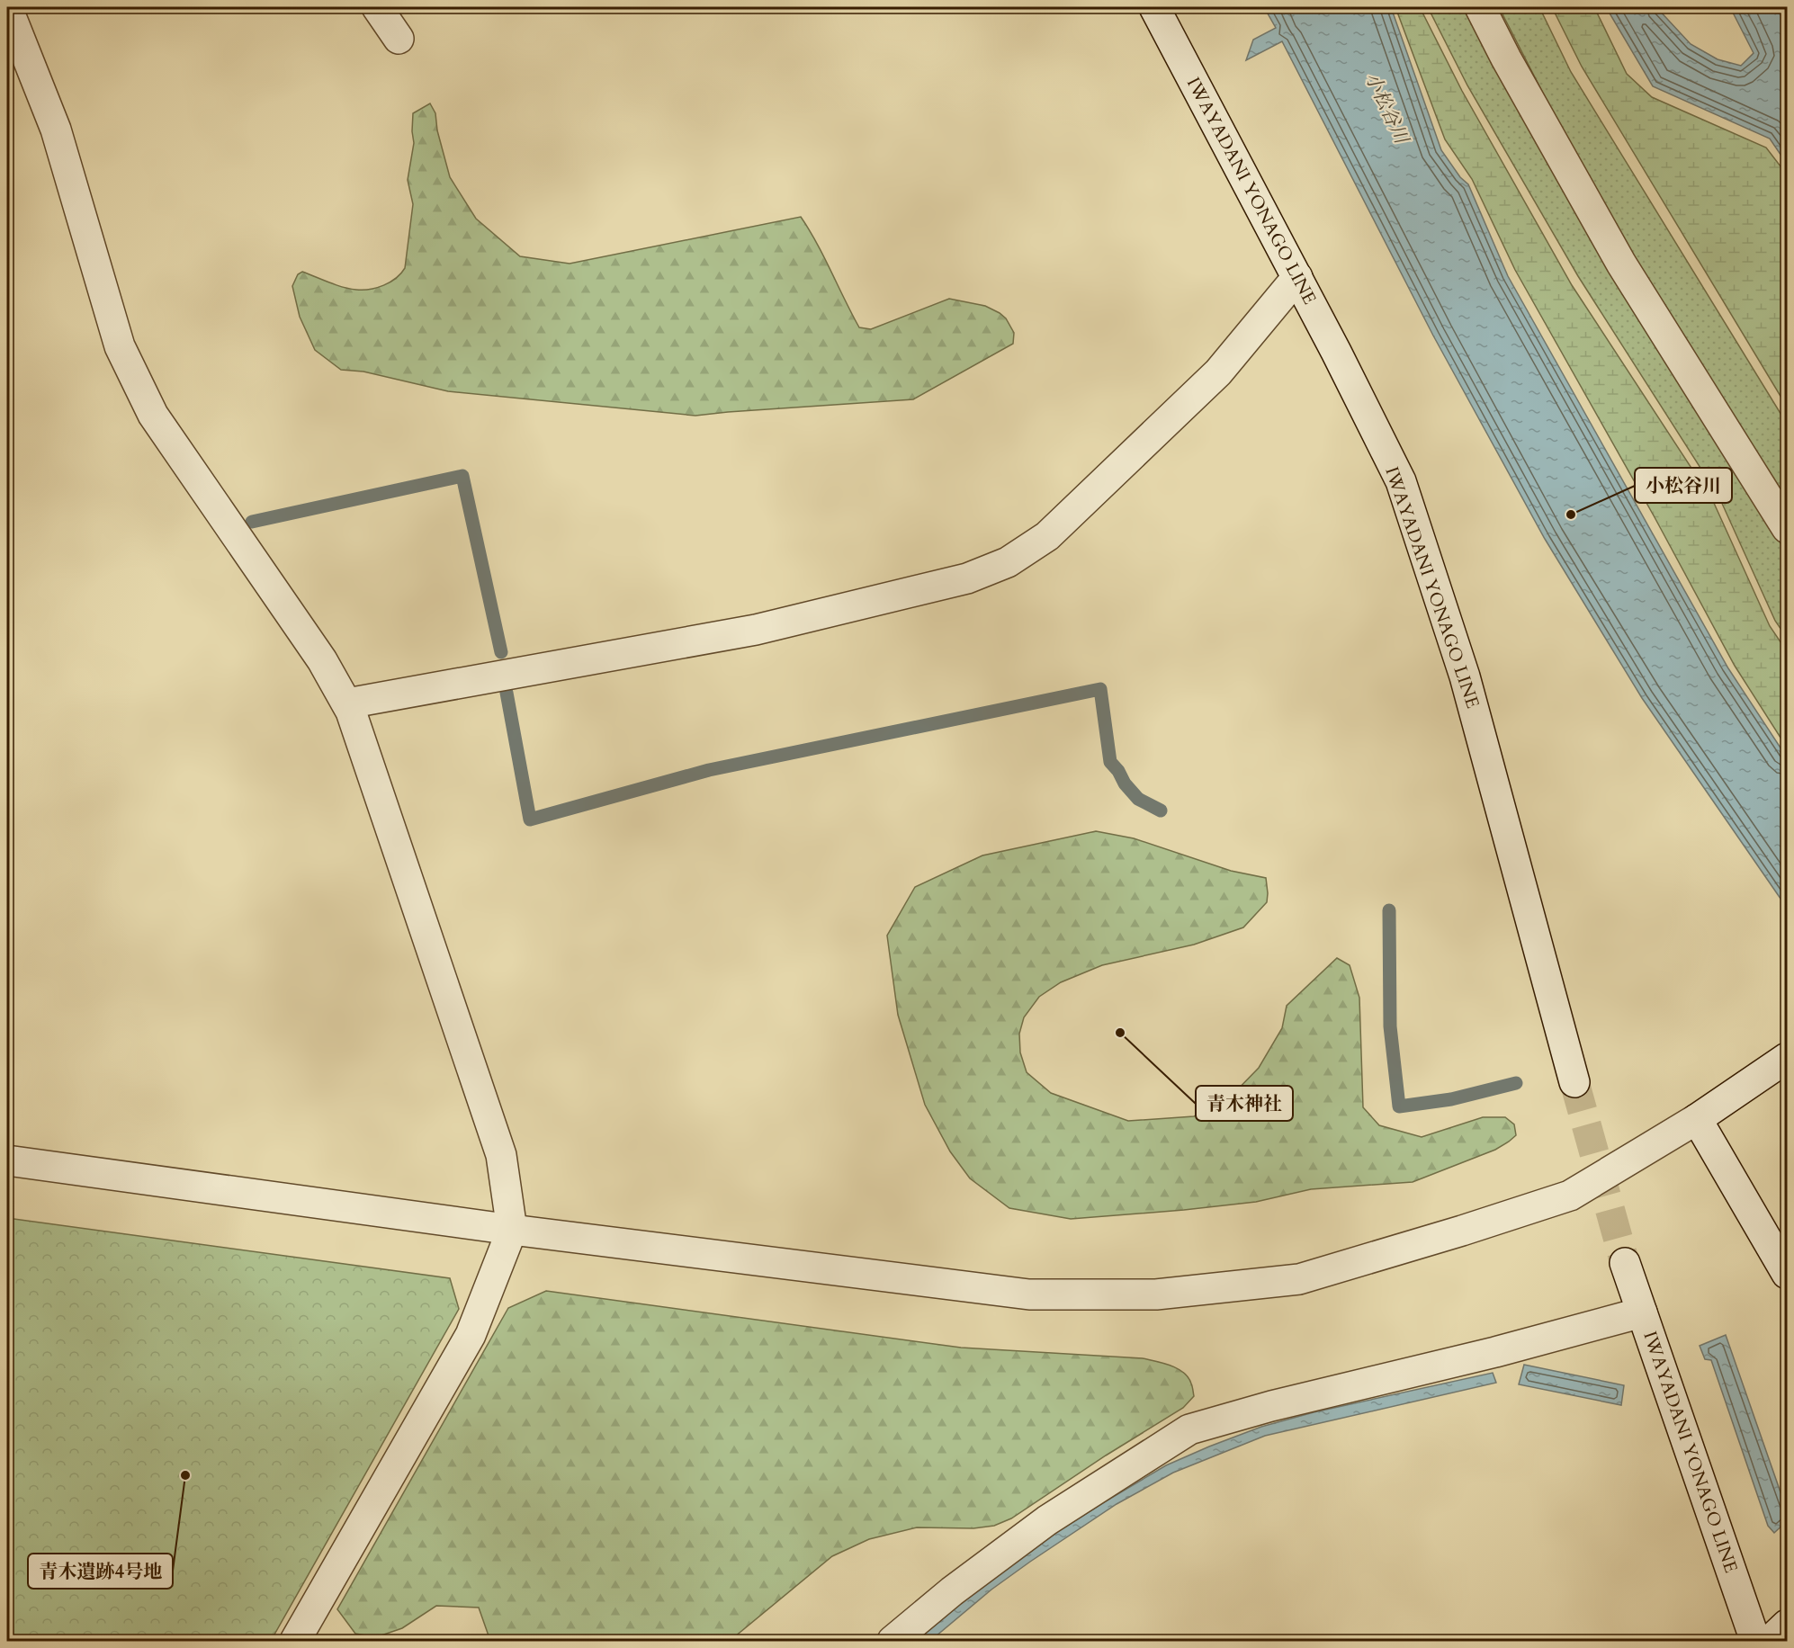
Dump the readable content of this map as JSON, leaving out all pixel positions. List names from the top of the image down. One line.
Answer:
{"streets":{"street":["IWAYADANI YONAGO LINE"]},"water":["小松谷川"],"places":["小松谷川","青木神社","青木遺跡4号地"]}
